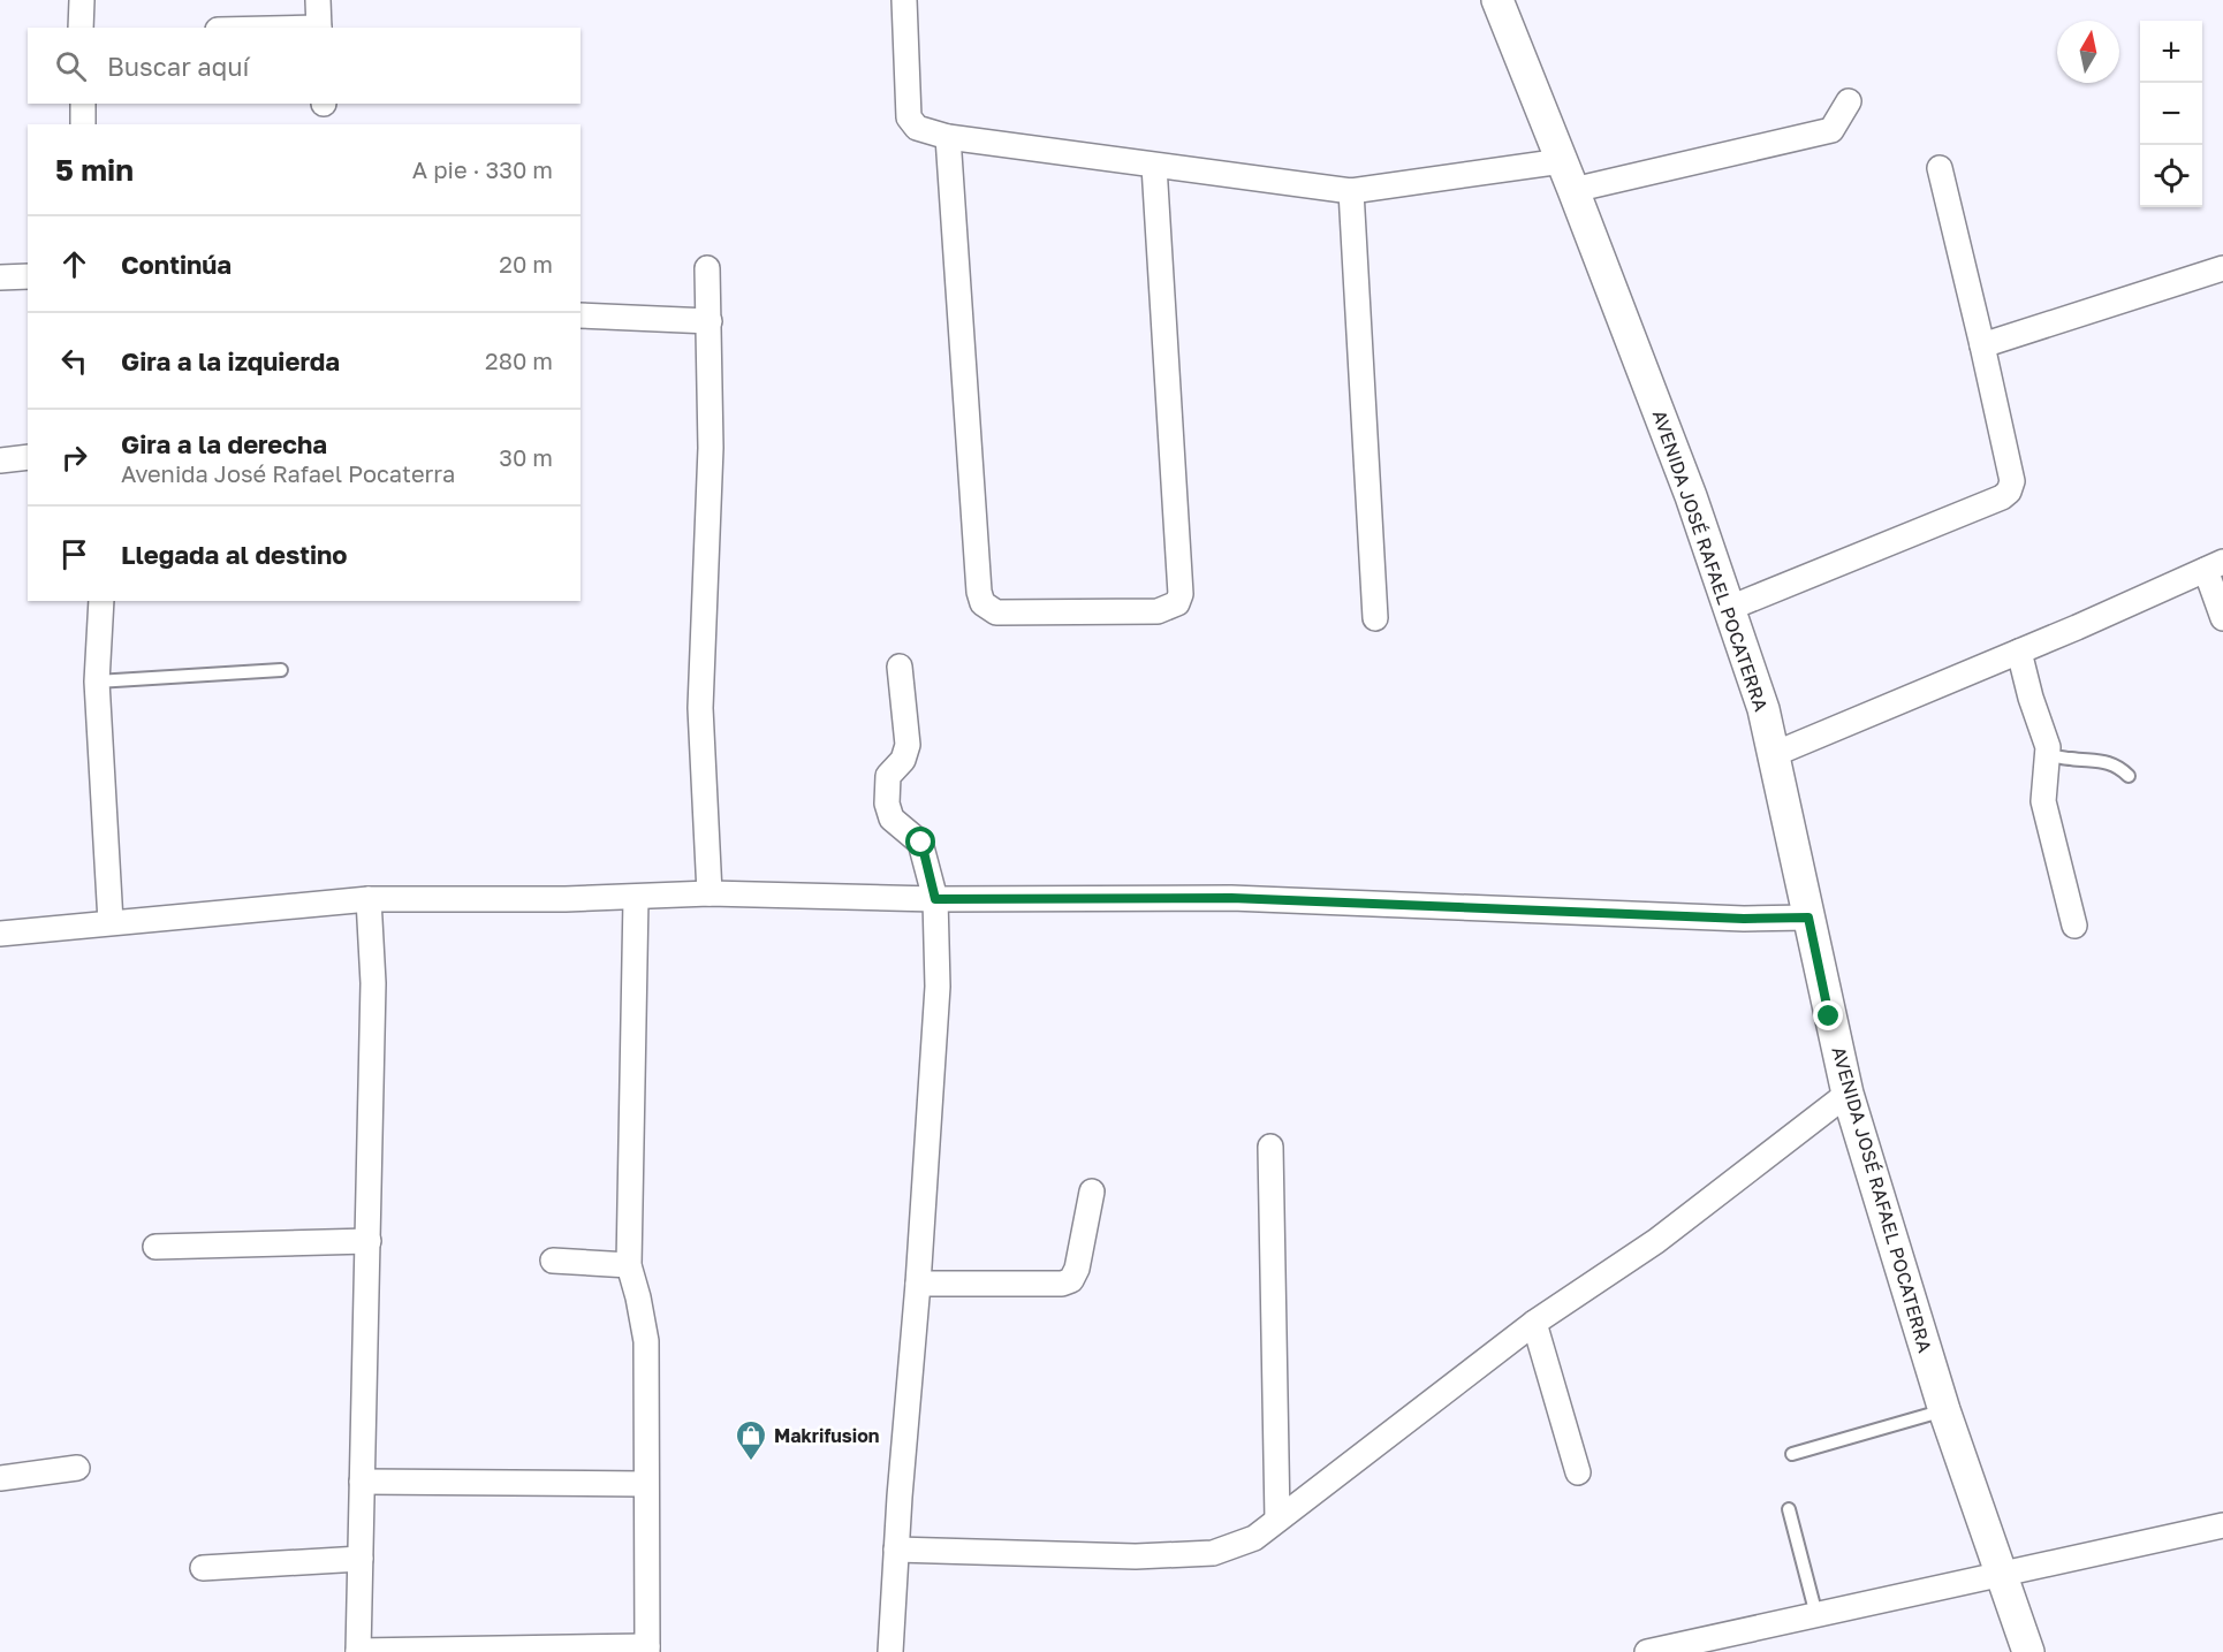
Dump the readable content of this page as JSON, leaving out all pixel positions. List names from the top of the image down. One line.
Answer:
{"streets":{"street":["AVENIDA JOSÉ RAFAEL POCATERRA"]},"places":{"shop":["Makrifusion"]},"north":"top","page":{"map_buttons":["+","−"],"search":"Buscar aquí","heading":["5 min","A pie · 330 m"],"list":[["Continúa","20 m"],["Gira a la izquierda","280 m"],["Gira a la derecha","Avenida José Rafael Pocaterra","30 m"],"Llegada al destino"]}}
